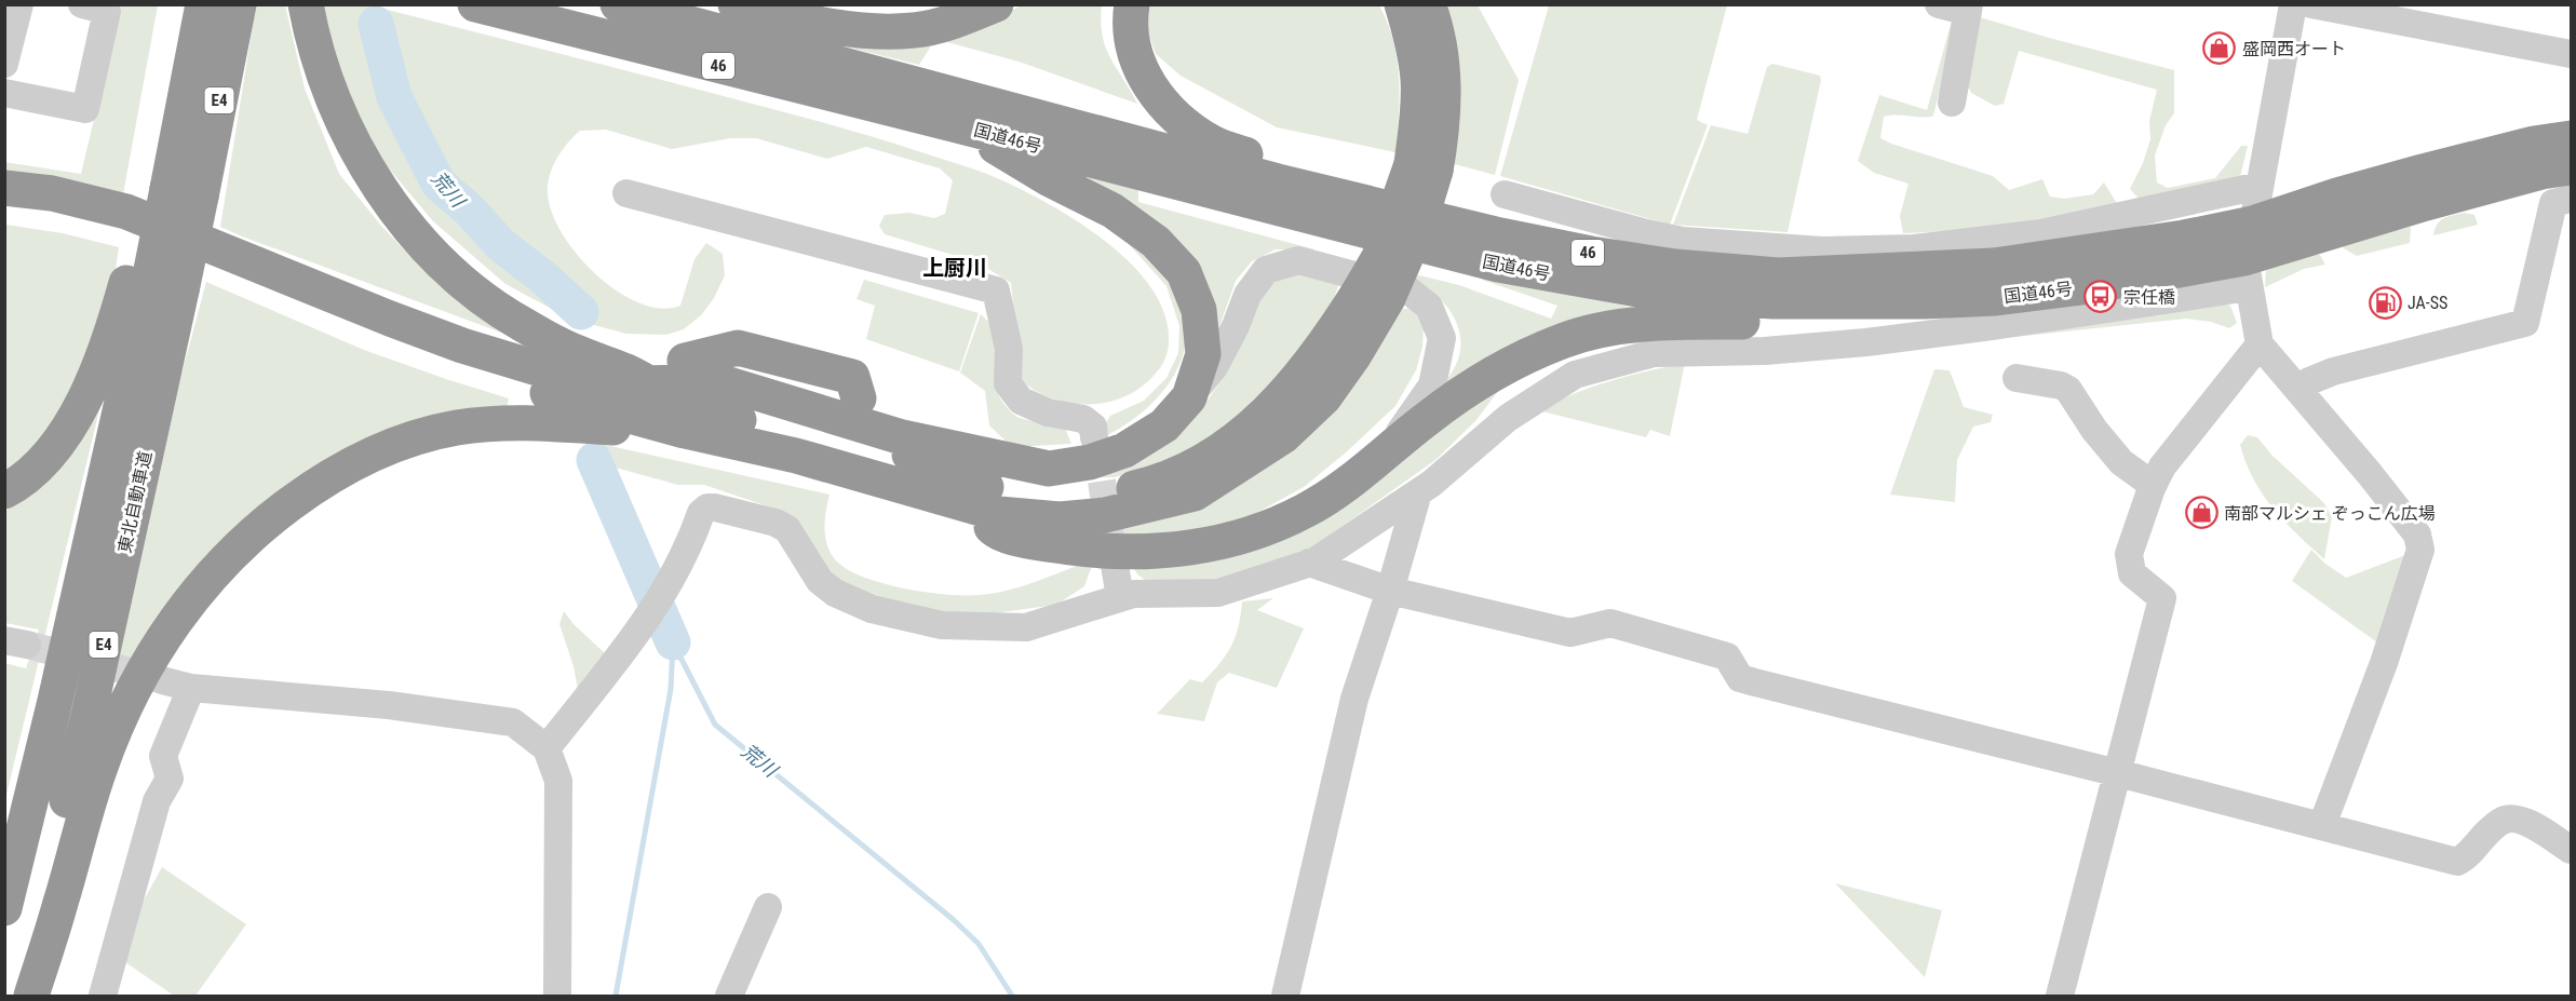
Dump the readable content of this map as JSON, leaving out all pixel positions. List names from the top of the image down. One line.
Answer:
{"streets":{"highway":["46","E4","国道46号","東北自動車道"]},"crossings":[["E4","東北自動車道"]],"districts":["上厨川"],"water":["荒川"],"places":{"shop":["盛岡西オート","南部マルシェ ぞっこん広場"],"bus stop":["宗任橋"],"fuel station":["JA-SS"]}}
